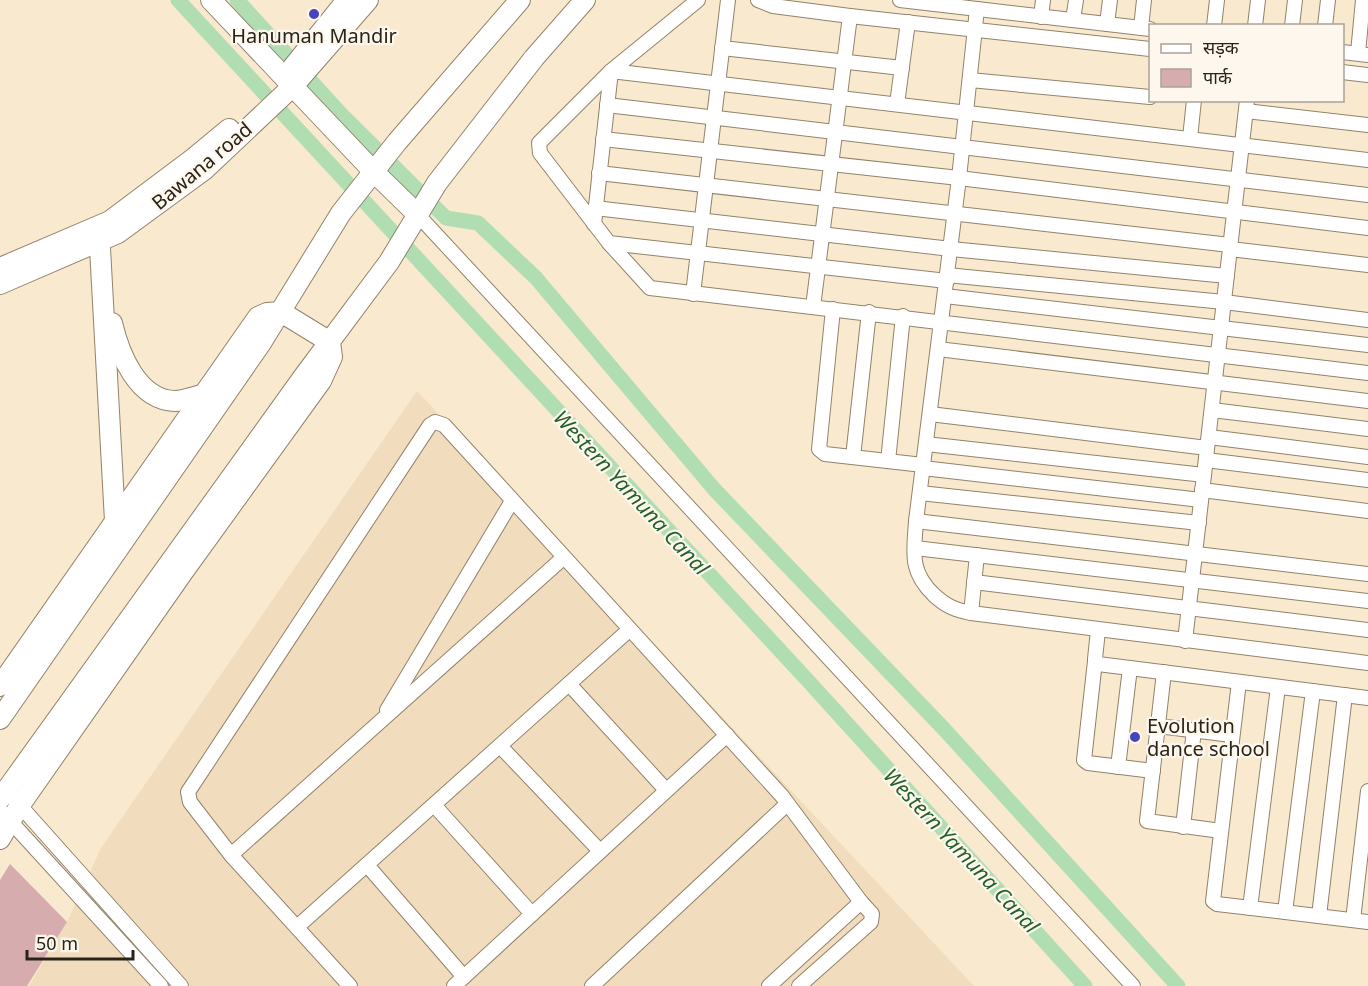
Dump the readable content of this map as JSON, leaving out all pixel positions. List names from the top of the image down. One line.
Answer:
{"streets":{"street":["Bawana road"]},"water":["Western Yamuna Canal"],"places":["Hanuman Mandir","Evolution dance school"],"legend":["सड़क","पार्क"],"scale_bar":"50 m"}
